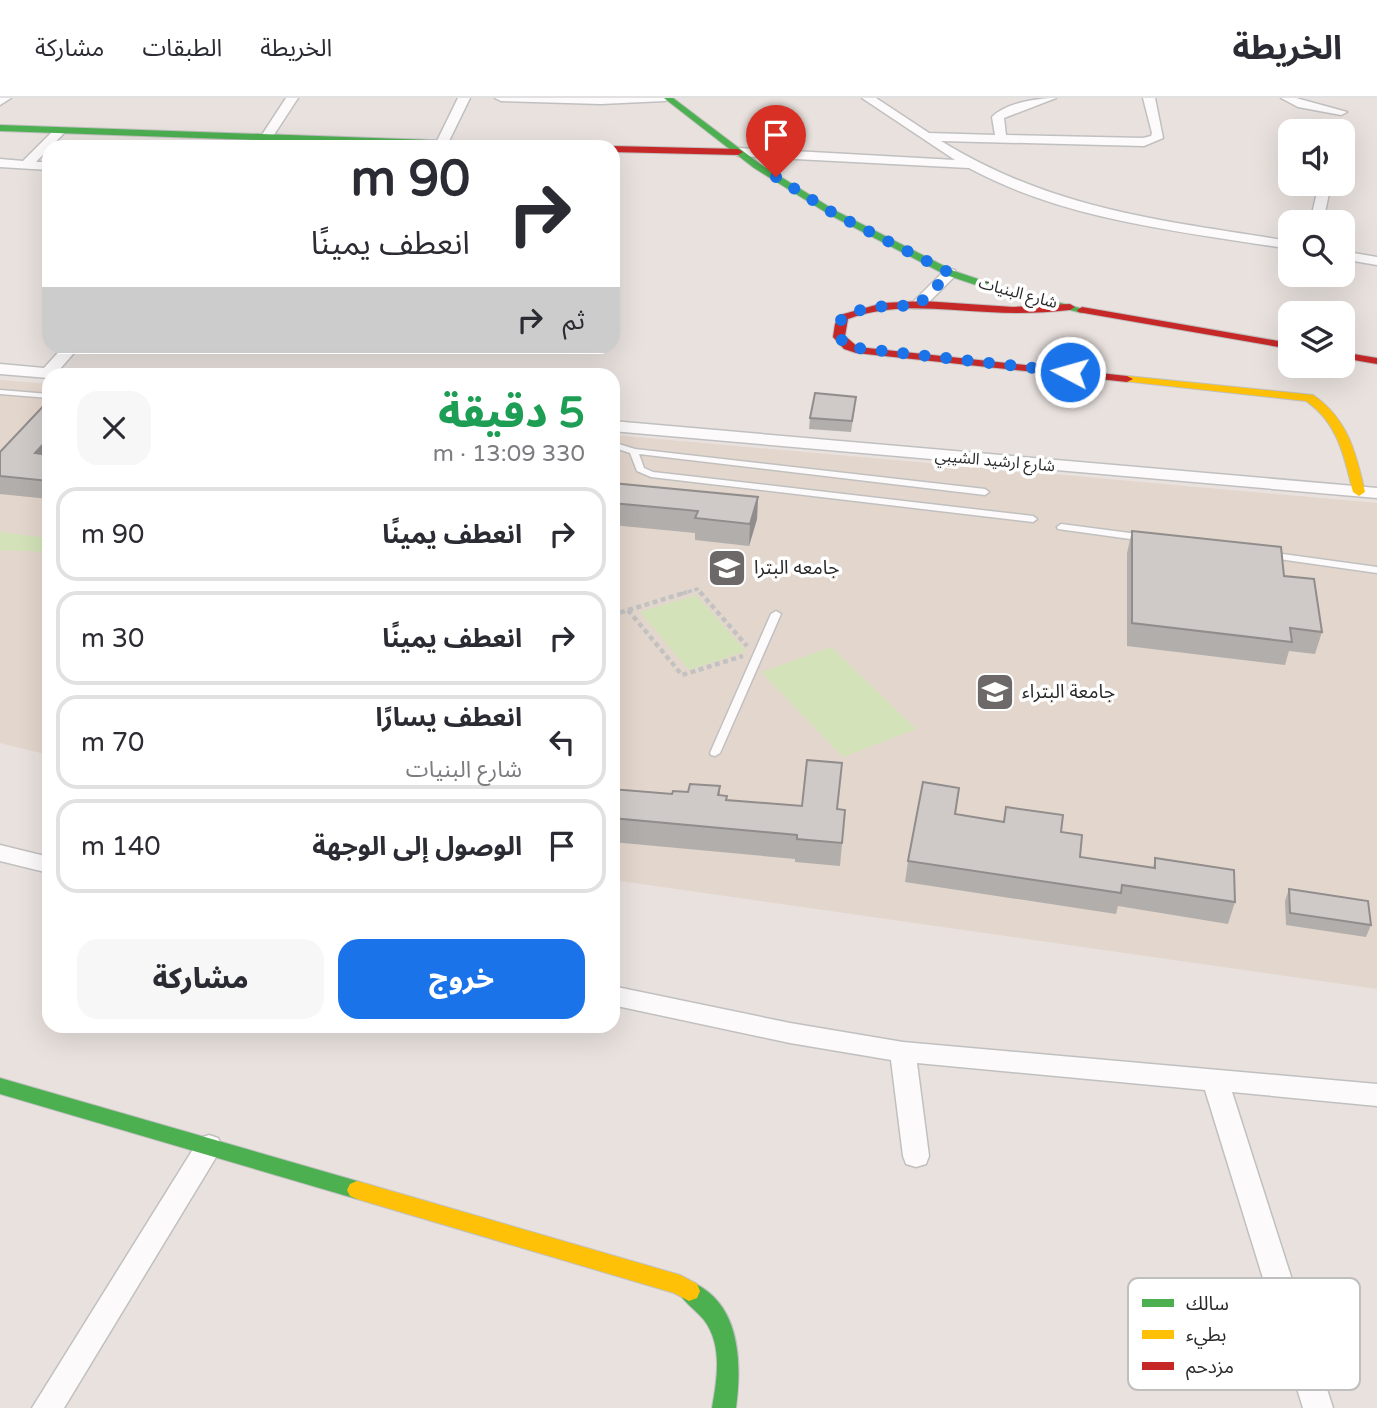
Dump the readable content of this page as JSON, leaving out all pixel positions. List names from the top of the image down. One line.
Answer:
{"streets":{"street":["شارع البنيات","شارع ارشيد الشيبي"]},"places":{"school or university":["جامعه البترا","جامعة البتراء"]},"legend":["سالك","بطيء","مزدحم"],"page":{"header":"الخريطة","nav":["الخريطة","الطبقات","مشاركة"],"turn":["90 m","انعطف يمينًا"],"then":"ثم","heading":["5 دقيقة","330 m · 13:09"],"list":[{"name":"انعطف يمينًا","value":"90 m"},{"name":"انعطف يمينًا","value":"30 m"},{"name":"انعطف يسارًا","note":"شارع البنيات","value":"70 m"},{"name":"الوصول إلى الوجهة","value":"140 m"}],"buttons":["خروج","مشاركة"]}}
